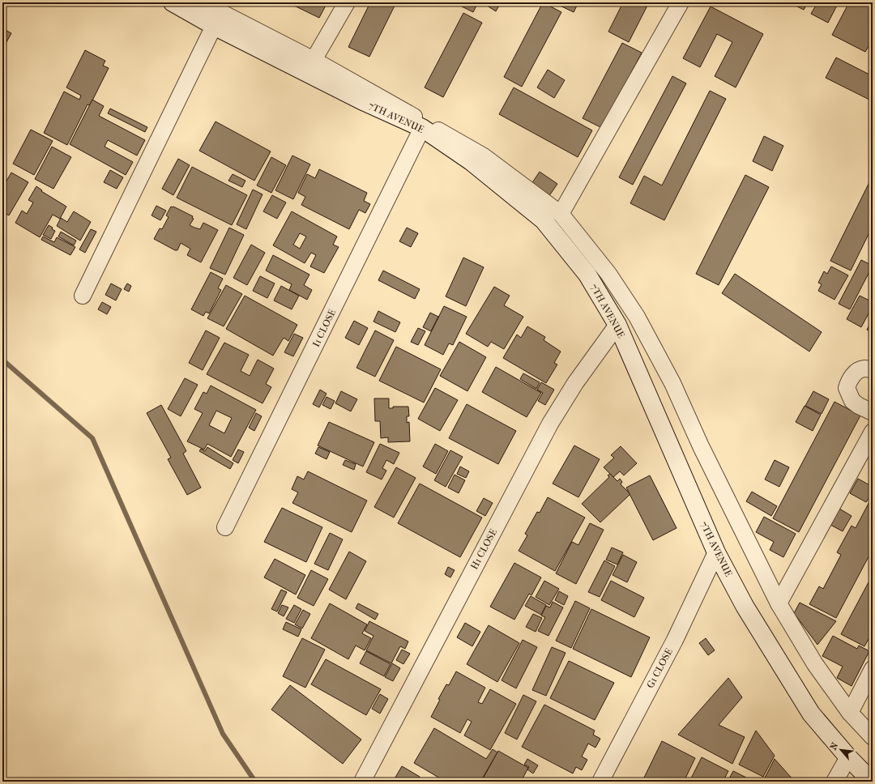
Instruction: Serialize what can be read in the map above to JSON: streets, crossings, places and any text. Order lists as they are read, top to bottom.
{
  "streets": {
    "main road": ["7TH AVENUE"],
    "street": ["I1 CLOSE", "H1 CLOSE", "G1 CLOSE"]
  },
  "crossings": [
    ["7TH AVENUE", "I1 CLOSE"],
    ["7TH AVENUE", "H1 CLOSE"],
    ["7TH AVENUE", "G1 CLOSE"]
  ],
  "north": "top left"
}
